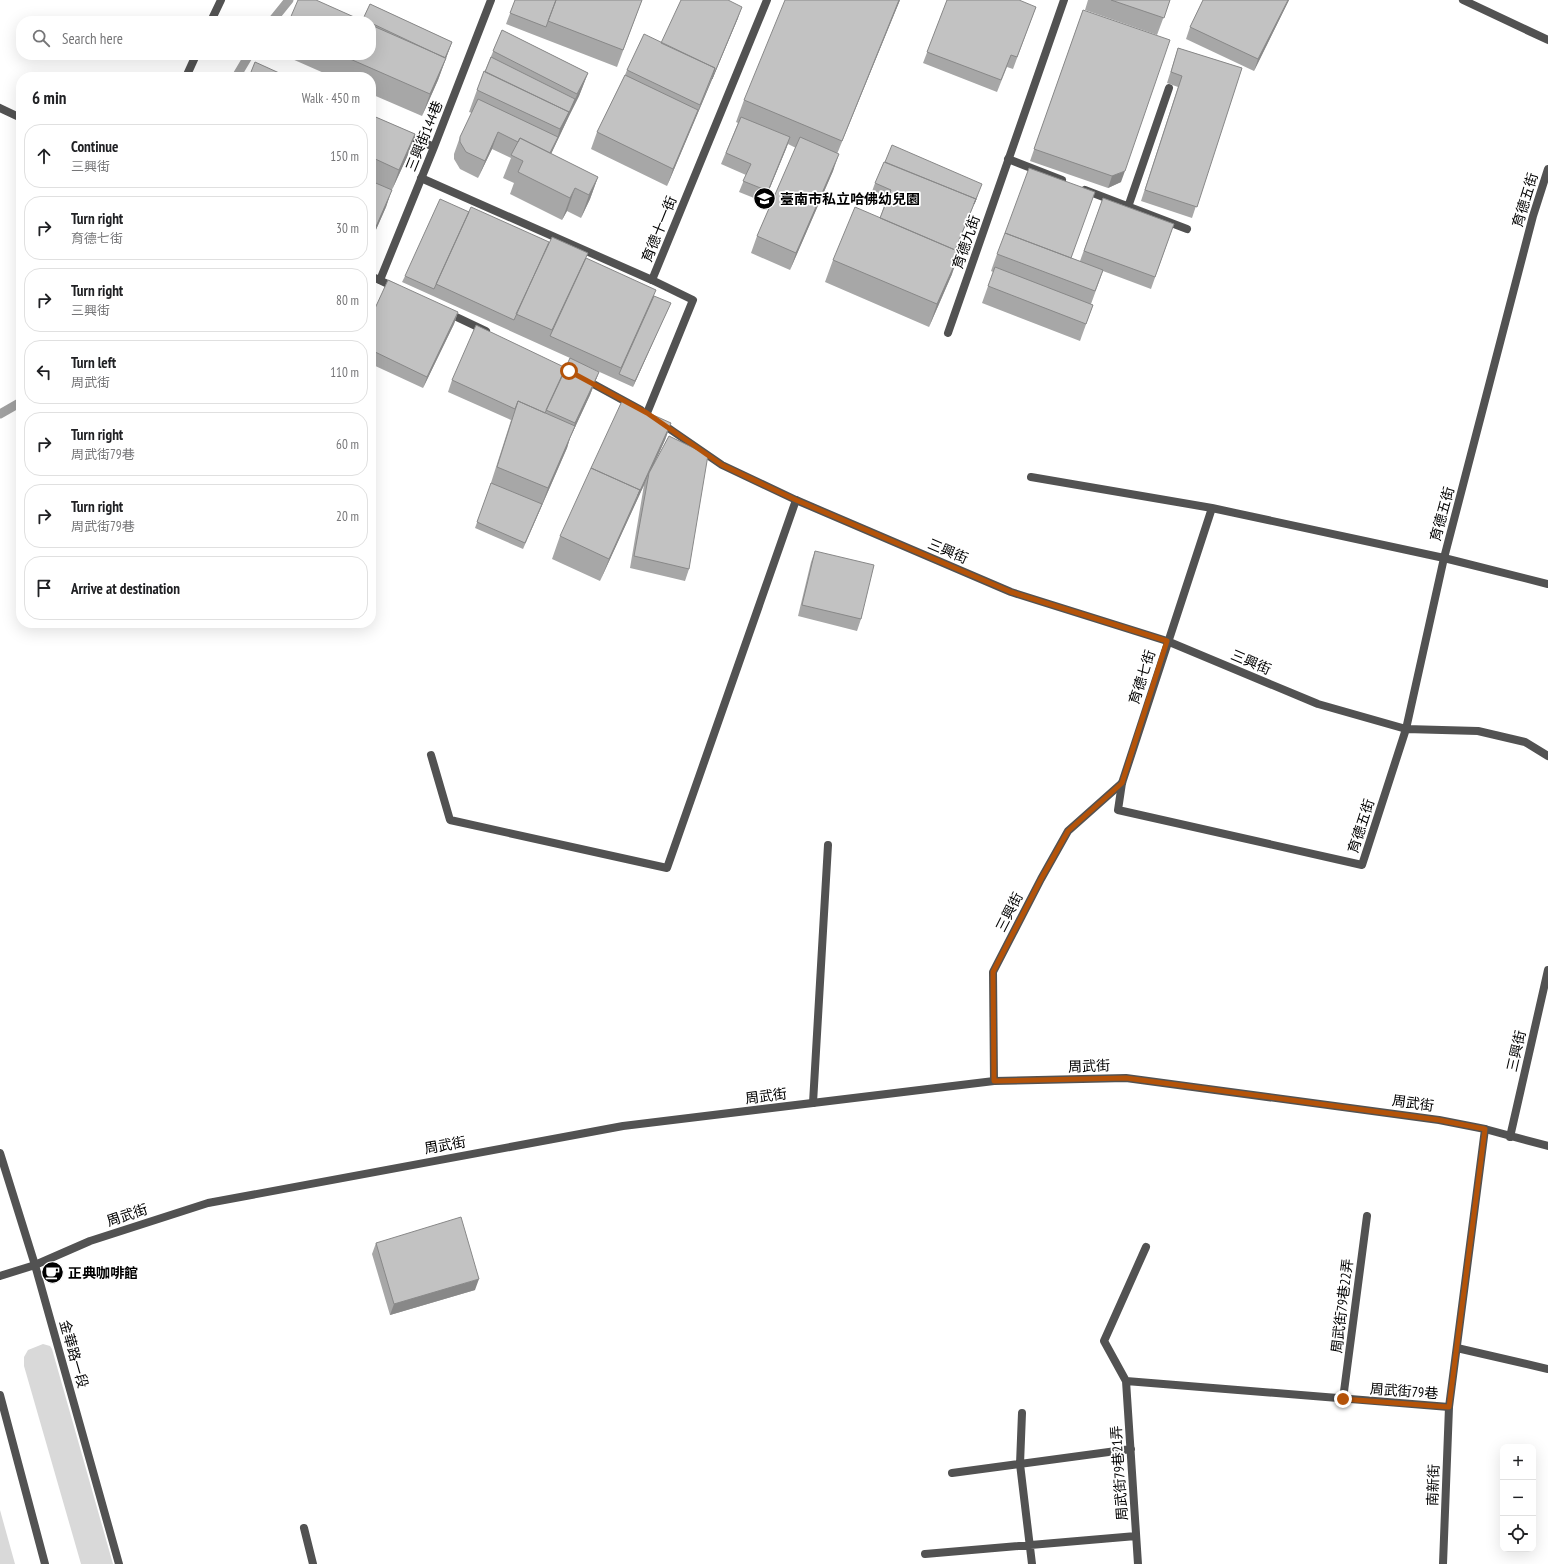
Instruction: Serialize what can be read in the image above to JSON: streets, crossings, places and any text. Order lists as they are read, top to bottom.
{
  "streets": {
    "street": [
      "三興街144巷",
      "育德五街",
      "育德十一街",
      "育德九街",
      "三興街",
      "育德七街",
      "周武街",
      "周武街79巷22弄",
      "金華路一段",
      "周武街79巷",
      "周武街79巷21弄",
      "南新街"
    ]
  },
  "crossings": [
    ["三興街144巷", "育德十一街"],
    ["育德五街", "三興街"],
    ["育德五街", "育德七街"],
    ["三興街", "育德七街"],
    ["三興街", "周武街"],
    ["周武街", "金華路一段"],
    ["周武街", "周武街79巷"],
    ["周武街79巷22弄", "周武街79巷"],
    ["周武街79巷", "周武街79巷21弄"],
    ["周武街79巷", "南新街"]
  ],
  "places": {
    "school or university": ["臺南市私立哈佛幼兒園"],
    "cafe": ["正典咖啡館"]
  },
  "page": {
    "search": "Search here",
    "heading": ["6 min", "Walk · 450 m"],
    "list": [
      ["Continue", "三興街", "150 m"],
      ["Turn right", "育德七街", "30 m"],
      ["Turn right", "三興街", "80 m"],
      ["Turn left", "周武街", "110 m"],
      ["Turn right", "周武街79巷", "60 m"],
      ["Turn right", "周武街79巷", "20 m"],
      "Arrive at destination"
    ],
    "map_buttons": ["+", "−"]
  }
}
